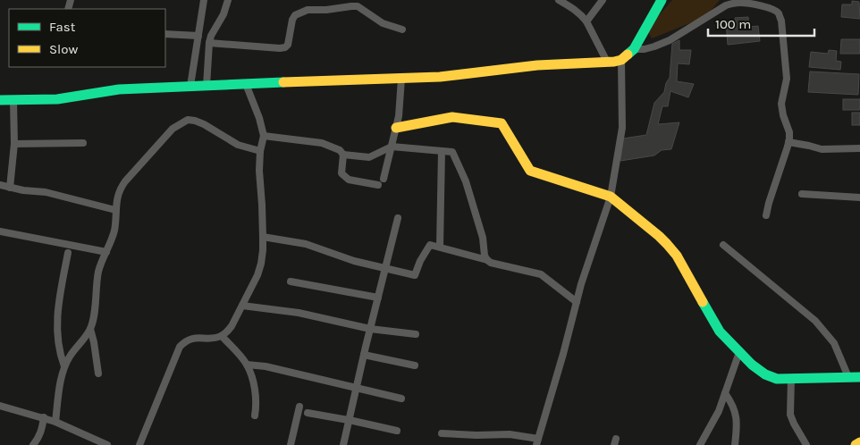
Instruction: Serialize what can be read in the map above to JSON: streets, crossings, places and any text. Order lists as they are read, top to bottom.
{
  "legend": ["Fast", "Slow"],
  "scale_bar": "100 m"
}
